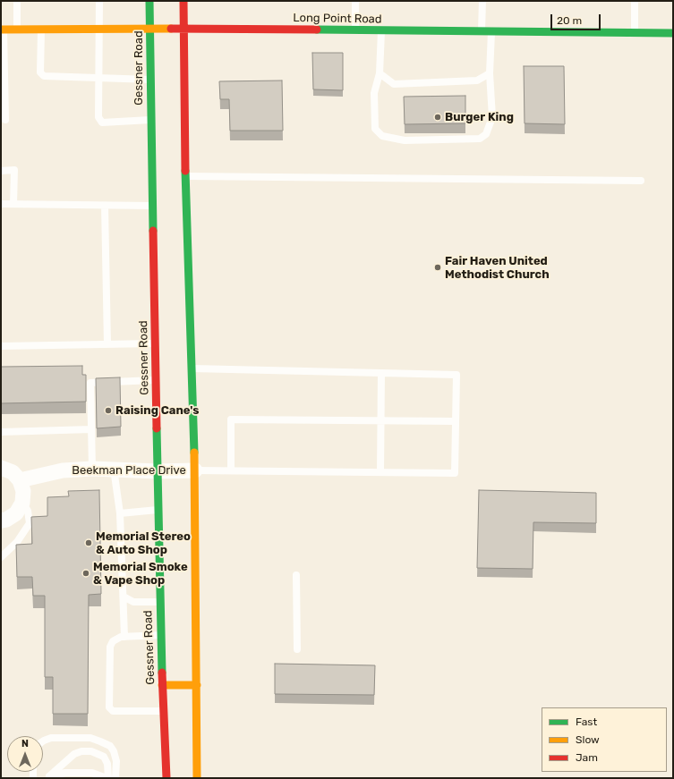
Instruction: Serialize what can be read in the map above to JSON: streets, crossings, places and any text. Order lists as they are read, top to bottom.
{
  "streets": {
    "main road": ["Long Point Road", "Gessner Road"],
    "street": ["Beekman Place Drive"]
  },
  "crossings": [
    ["Long Point Road", "Gessner Road"],
    ["Gessner Road", "Beekman Place Drive"]
  ],
  "places": [
    "Burger King",
    "Fair Haven United Methodist Church",
    "Raising Cane's",
    "Memorial Stereo & Auto Shop",
    "Memorial Smoke & Vape Shop"
  ],
  "legend": ["Fast", "Slow", "Jam"],
  "scale_bar": "20 m",
  "north": "top"
}
